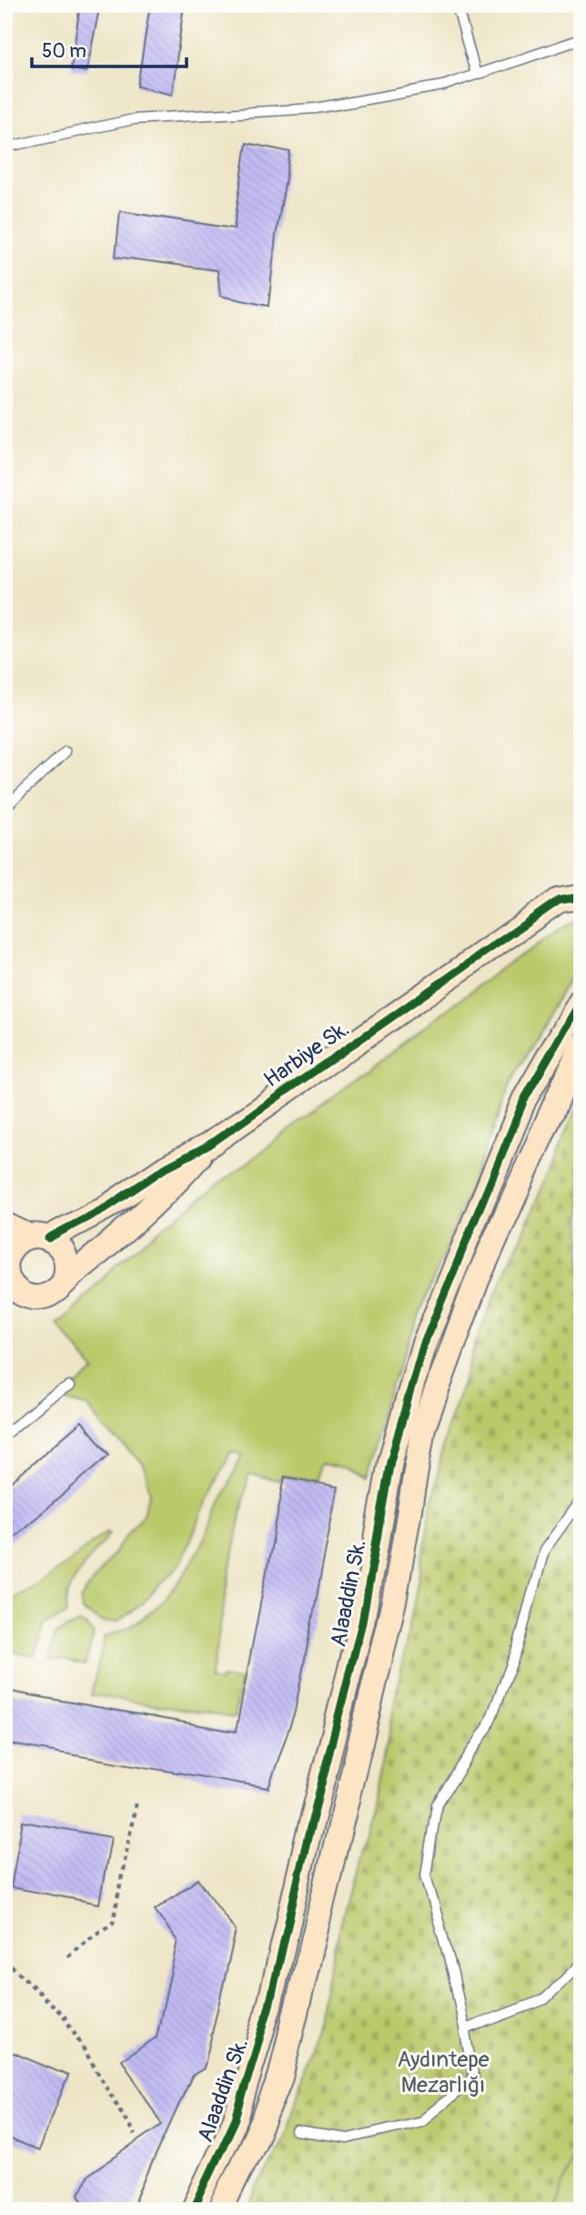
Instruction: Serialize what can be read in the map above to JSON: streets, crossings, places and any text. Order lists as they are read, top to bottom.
{
  "streets": {
    "street": ["Harbiye Sk.", "Alaaddin Sk."]
  },
  "parks": ["Aydıntepe Mezarlığı"],
  "scale_bar": "50 m"
}
